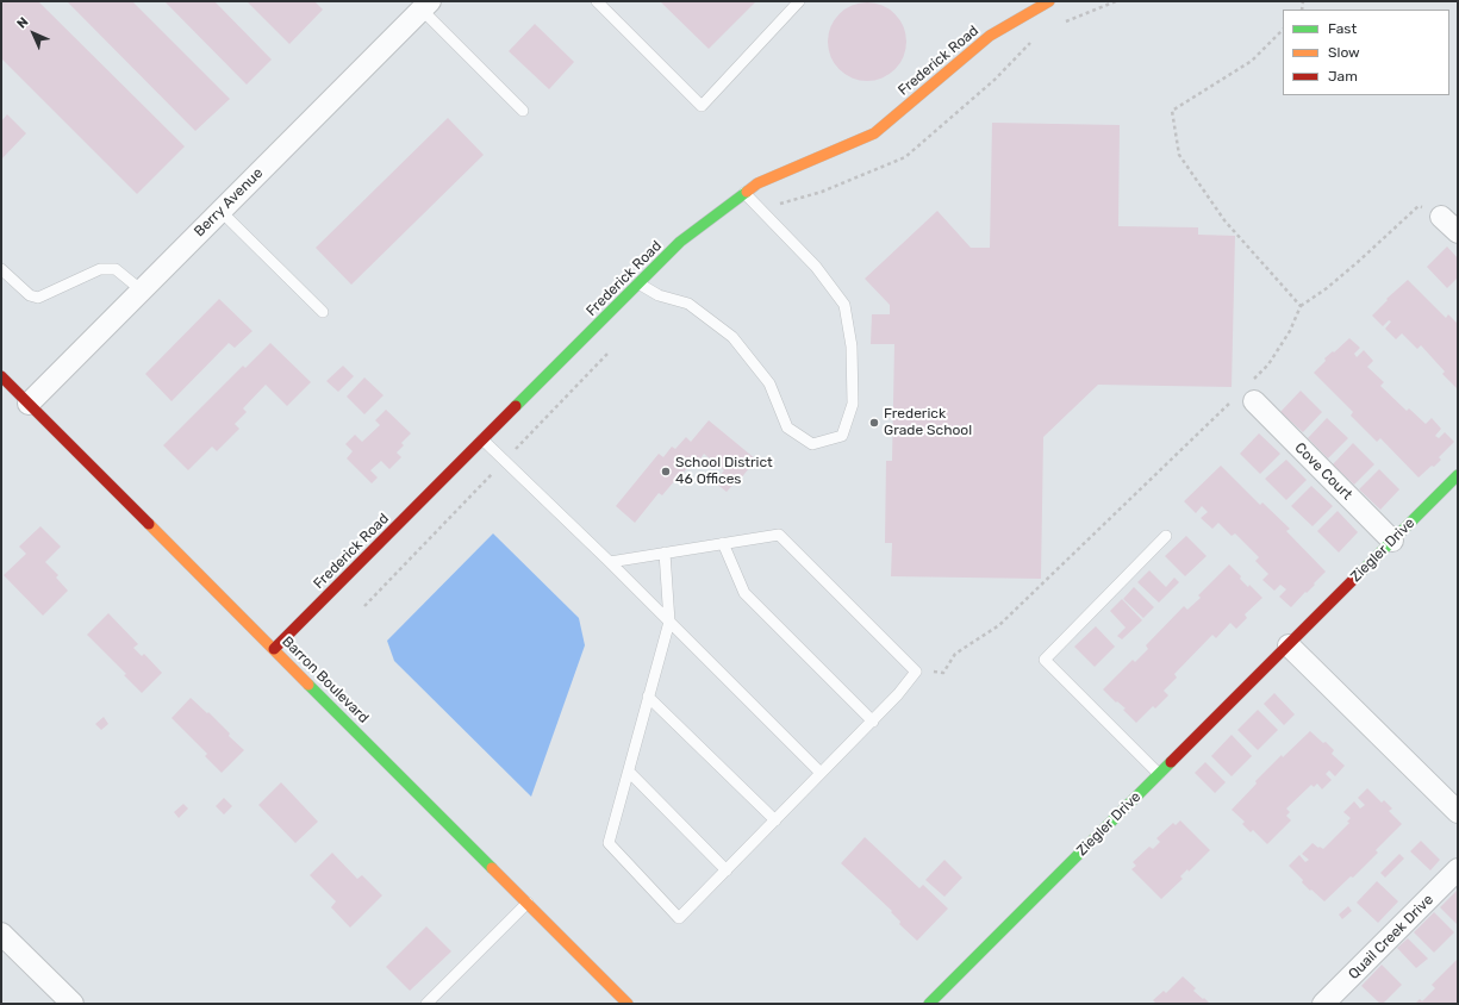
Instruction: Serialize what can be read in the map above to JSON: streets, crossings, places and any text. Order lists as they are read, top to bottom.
{
  "streets": {
    "street": [
      "Frederick Road",
      "Berry Avenue",
      "Cove Court",
      "Ziegler Drive",
      "Barron Boulevard",
      "Quail Creek Drive"
    ]
  },
  "crossings": [
    ["Frederick Road", "Barron Boulevard"],
    ["Berry Avenue", "Barron Boulevard"],
    ["Cove Court", "Ziegler Drive"]
  ],
  "places": ["Frederick Grade School", "School District 46 Offices"],
  "legend": ["Fast", "Slow", "Jam"],
  "north": "top left"
}
